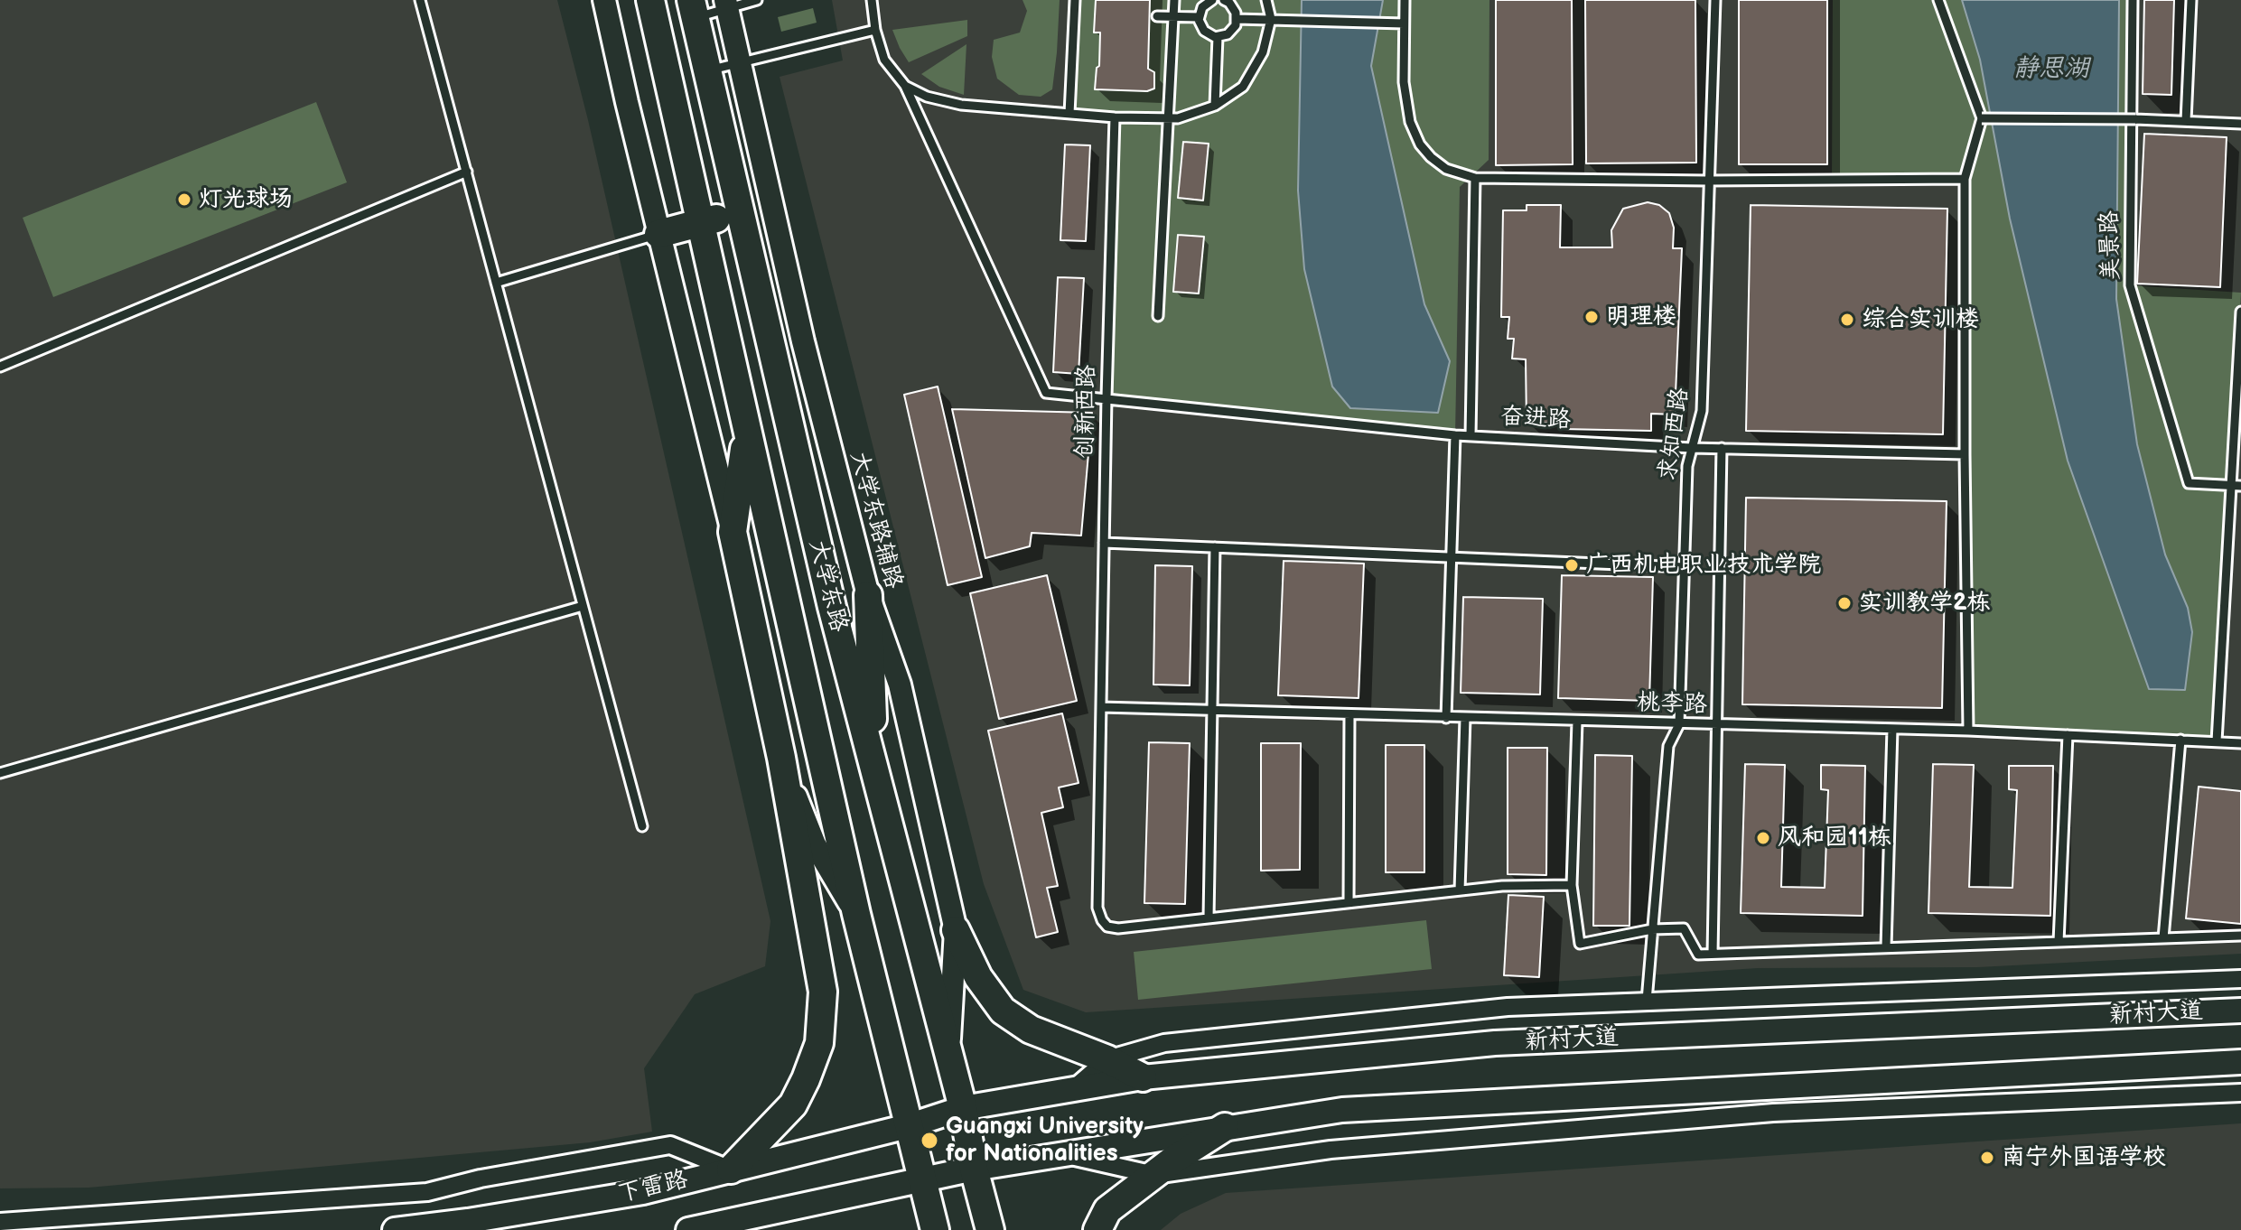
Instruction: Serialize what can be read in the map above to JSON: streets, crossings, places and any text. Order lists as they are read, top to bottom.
{
  "streets": {
    "main road": ["大学东路", "新村大道", "下雷路"],
    "street": ["大学东路辅路"],
    "lane": [
      "美景路",
      "创新西路",
      "奋进路",
      "求知西路",
      "桃李路"
    ]
  },
  "crossings": [
    ["创新西路", "奋进路"],
    ["创新西路", "桃李路"],
    ["奋进路", "求知西路"],
    ["求知西路", "桃李路"],
    ["大学东路辅路", "大学东路"],
    ["大学东路", "新村大道"],
    ["大学东路", "下雷路"],
    ["新村大道", "下雷路"]
  ],
  "water": ["静思湖"],
  "places": [
    "灯光球场",
    "明理楼",
    "综合实训楼",
    "广西机电职业技术学院",
    "实训教学2栋",
    "风和园11栋",
    "Guangxi University for Nationalities",
    "南宁外国语学校"
  ]
}
